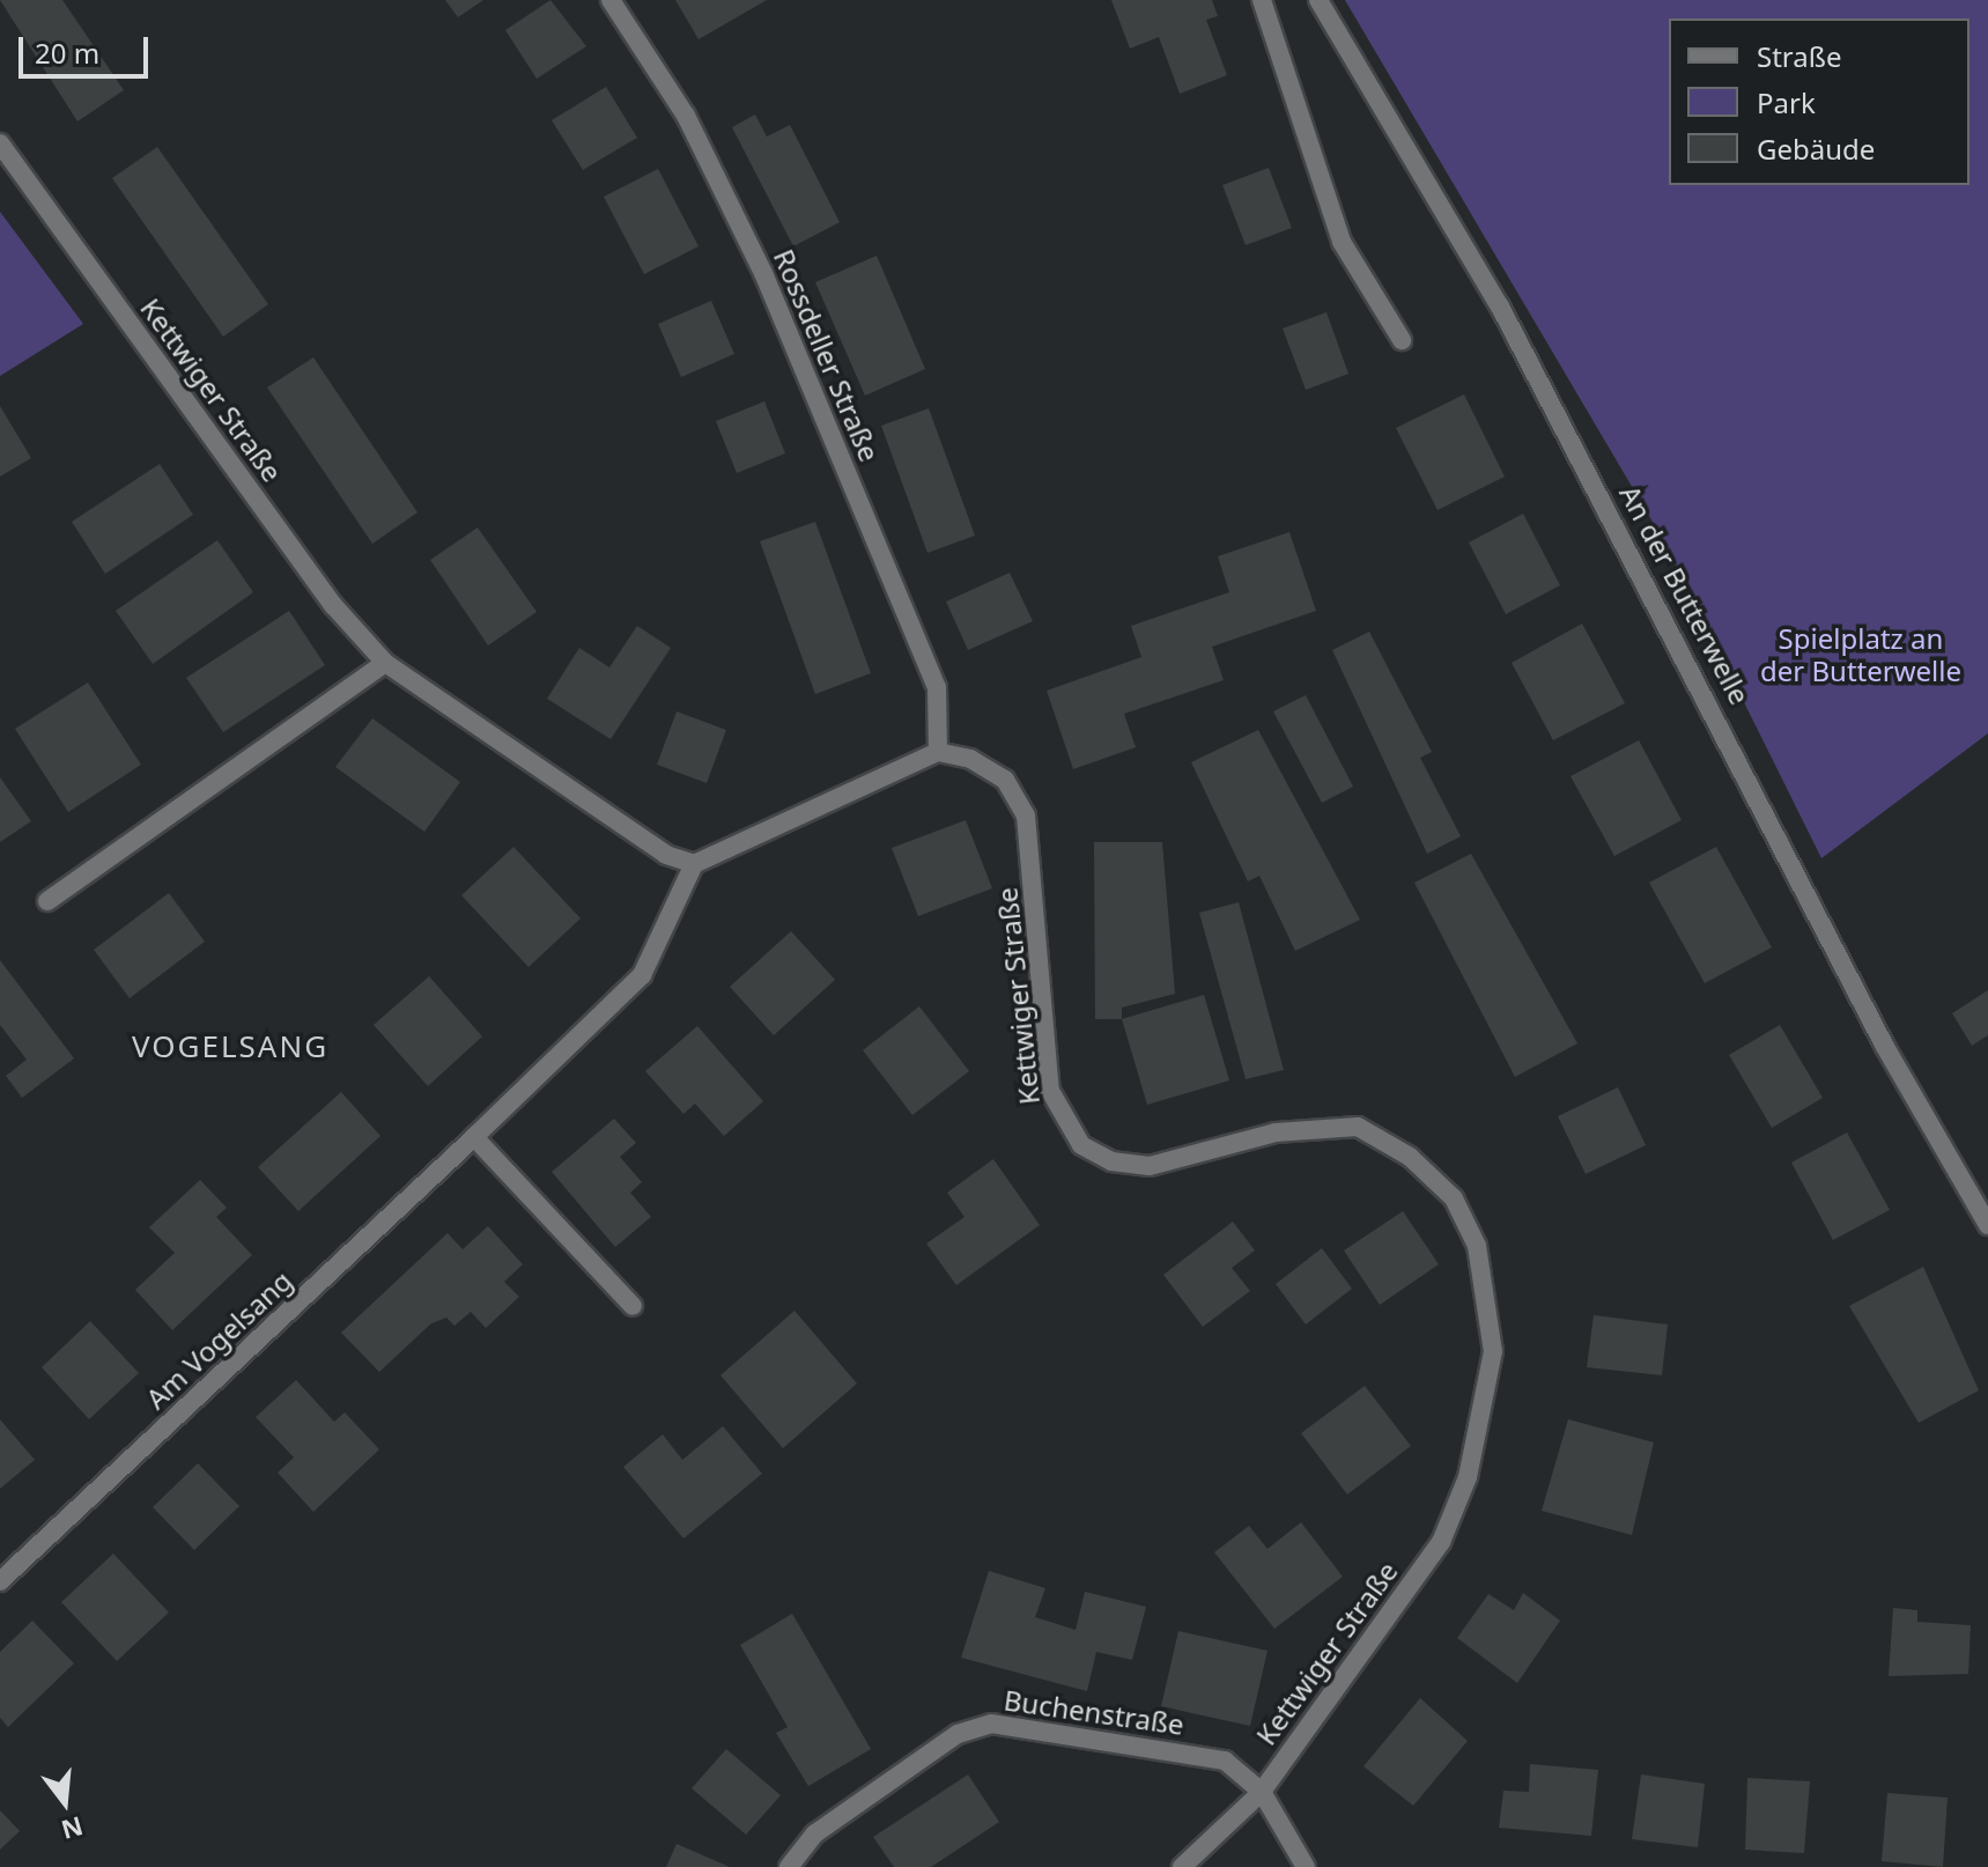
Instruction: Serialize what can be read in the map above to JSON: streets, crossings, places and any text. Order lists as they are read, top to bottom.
{
  "streets": {
    "street": [
      "Rossdeller Straße",
      "Kettwiger Straße",
      "An der Butterwelle",
      "Am Vogelsang",
      "Buchenstraße"
    ]
  },
  "crossings": [
    ["Rossdeller Straße", "Kettwiger Straße"],
    ["Kettwiger Straße", "Am Vogelsang"],
    ["Kettwiger Straße", "Buchenstraße"]
  ],
  "districts": ["VOGELSANG"],
  "parks": ["Spielplatz an der Butterwelle"],
  "legend": ["Straße", "Park", "Gebäude"],
  "scale_bar": "20 m",
  "north": "bottom"
}
